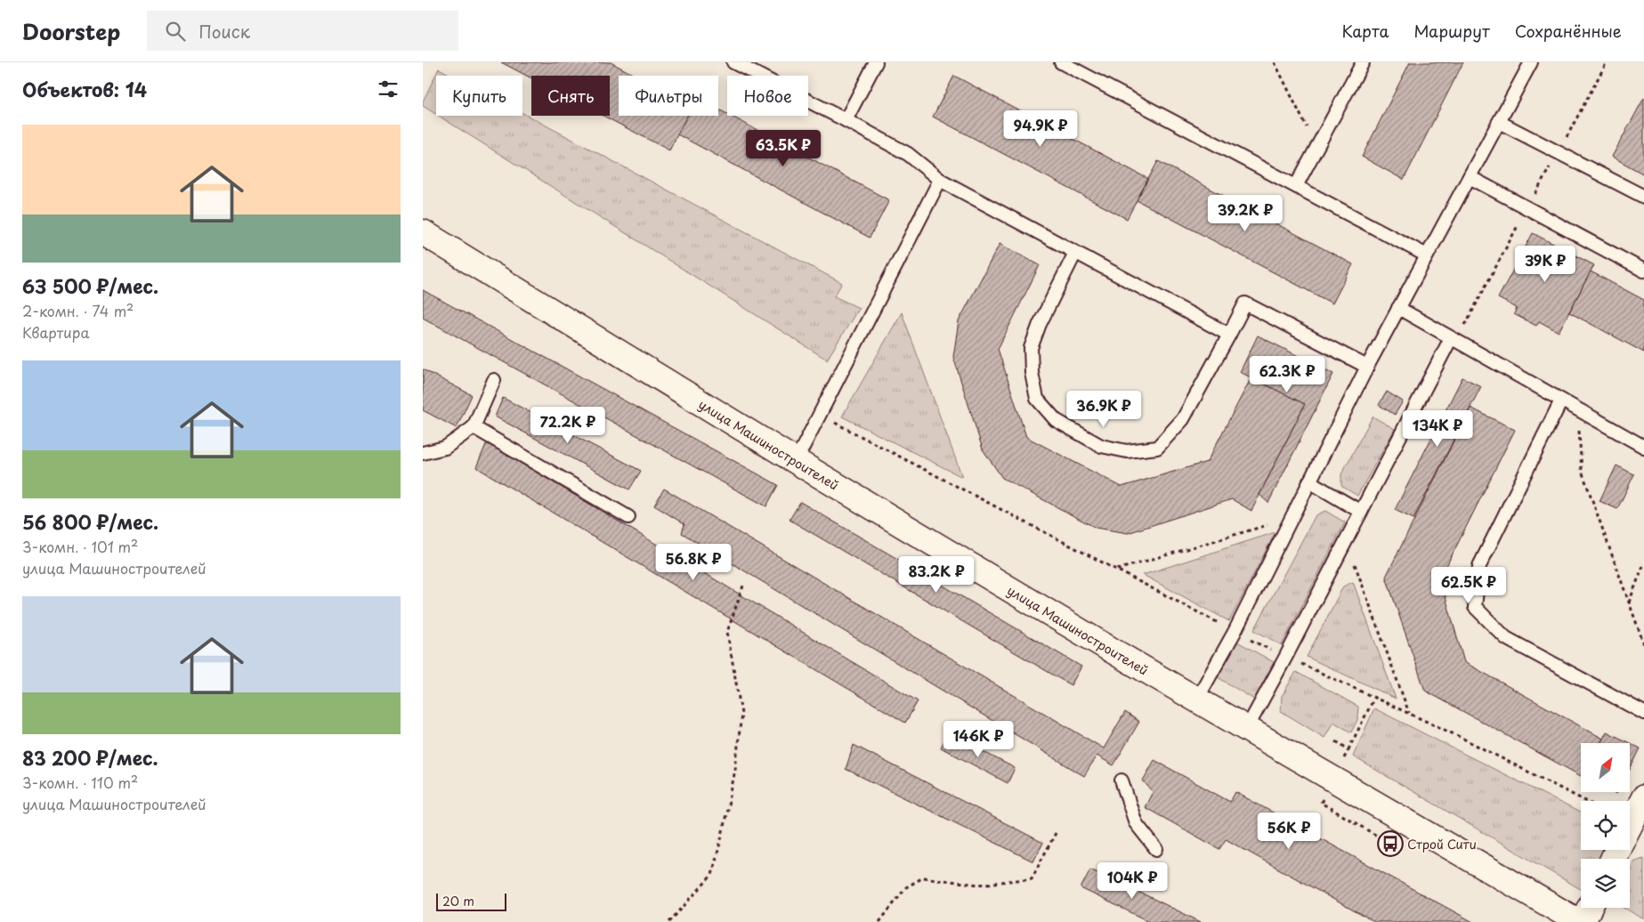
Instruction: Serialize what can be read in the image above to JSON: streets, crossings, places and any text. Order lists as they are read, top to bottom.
{
  "streets": {
    "main road": ["улица Машиностроителей"]
  },
  "places": {
    "bus stop": ["Строй Сити"]
  },
  "scale_bar": "20 m",
  "north": "top right",
  "page": {
    "header": "Doorstep",
    "search": "Поиск",
    "nav": ["Карта", "Маршрут", "Сохранённые"],
    "heading": "Объектов: 14",
    "chip": [
      "Купить",
      "Снять",
      "Фильтры",
      "Новое"
    ],
    "price": [
      "94.9K ₽",
      "63.5K ₽",
      "39.2K ₽",
      "39K ₽",
      "62.3K ₽",
      "36.9K ₽",
      "72.2K ₽",
      "134K ₽",
      "56.8K ₽",
      "83.2K ₽",
      "62.5K ₽",
      "146K ₽",
      "56K ₽",
      "104K ₽"
    ],
    "list": [
      {
        "name": "63 500 ₽/мес.",
        "note": "2-комн. · 74 m² · Квартира"
      },
      {
        "name": "56 800 ₽/мес.",
        "note": "3-комн. · 101 m² · улица Машиностроителей"
      },
      {
        "name": "83 200 ₽/мес.",
        "note": "3-комн. · 110 m² · улица Машиностроителей"
      }
    ],
    "scale": "20 m"
  }
}
